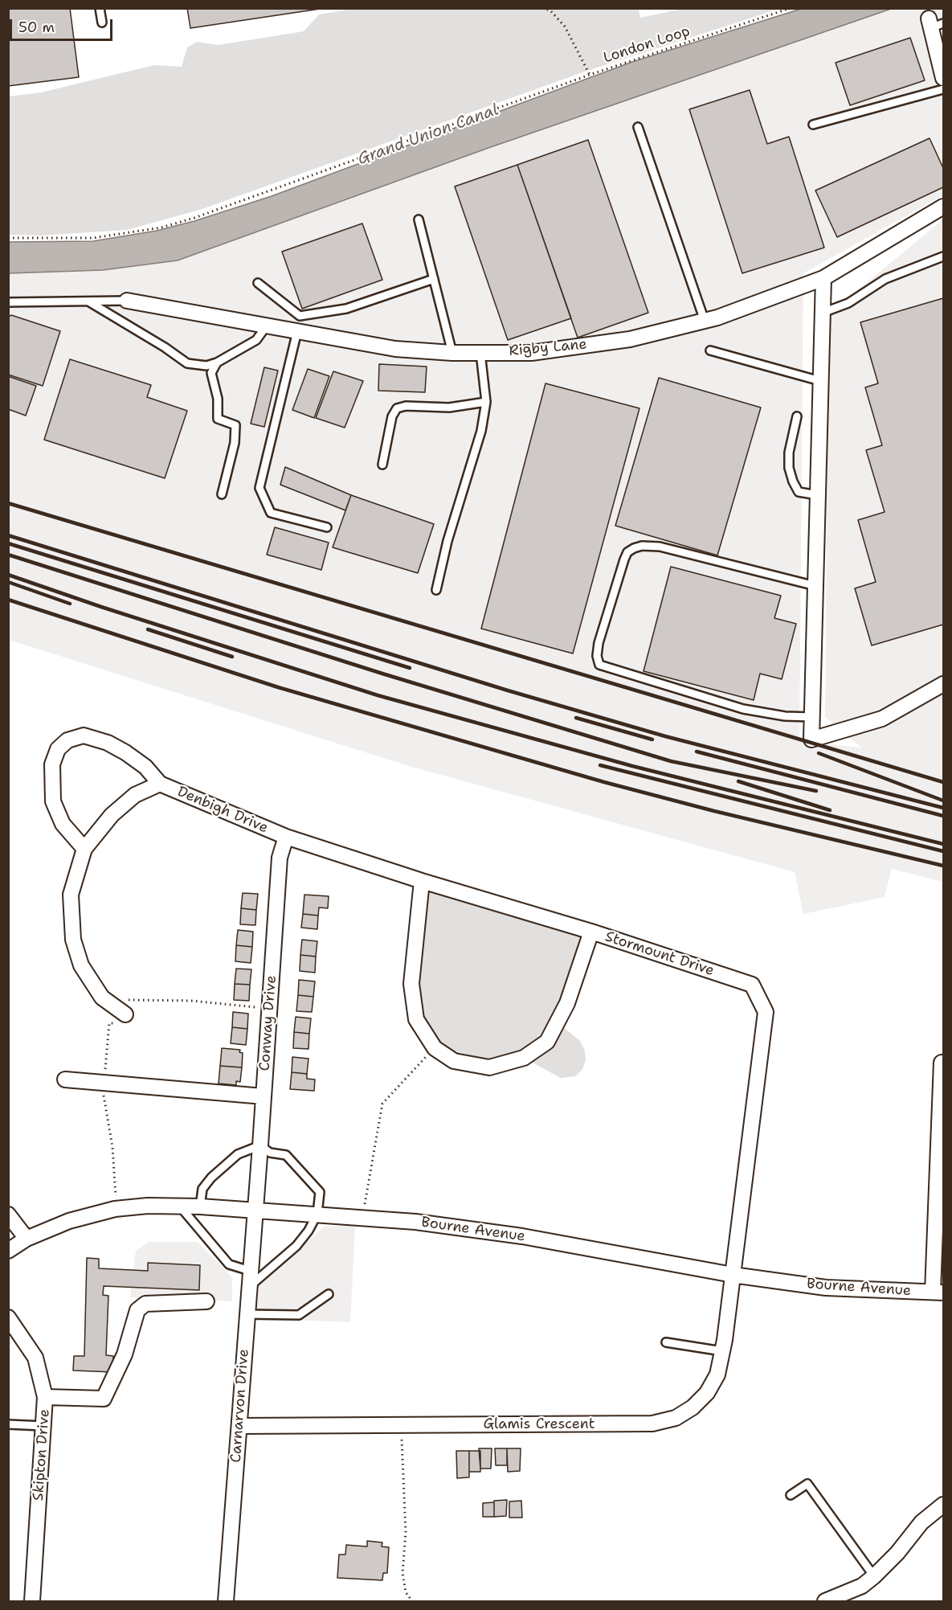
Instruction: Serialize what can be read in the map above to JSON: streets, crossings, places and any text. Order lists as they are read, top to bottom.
{
  "streets": {
    "street": [
      "Rigby Lane",
      "Denbigh Drive",
      "Stormount Drive",
      "Conway Drive",
      "Bourne Avenue",
      "Carnarvon Drive",
      "Glamis Crescent",
      "Skipton Drive"
    ],
    "path": ["London Loop"]
  },
  "crossings": [
    ["Denbigh Drive", "Stormount Drive"],
    ["Denbigh Drive", "Conway Drive"],
    ["Stormount Drive", "Conway Drive"],
    ["Stormount Drive", "Bourne Avenue"],
    ["Stormount Drive", "Glamis Crescent"],
    ["Conway Drive", "Bourne Avenue"],
    ["Conway Drive", "Carnarvon Drive"],
    ["Bourne Avenue", "Carnarvon Drive"],
    ["Bourne Avenue", "Glamis Crescent"],
    ["Carnarvon Drive", "Glamis Crescent"]
  ],
  "water": ["Grand Union Canal"],
  "scale_bar": "50 m"
}
